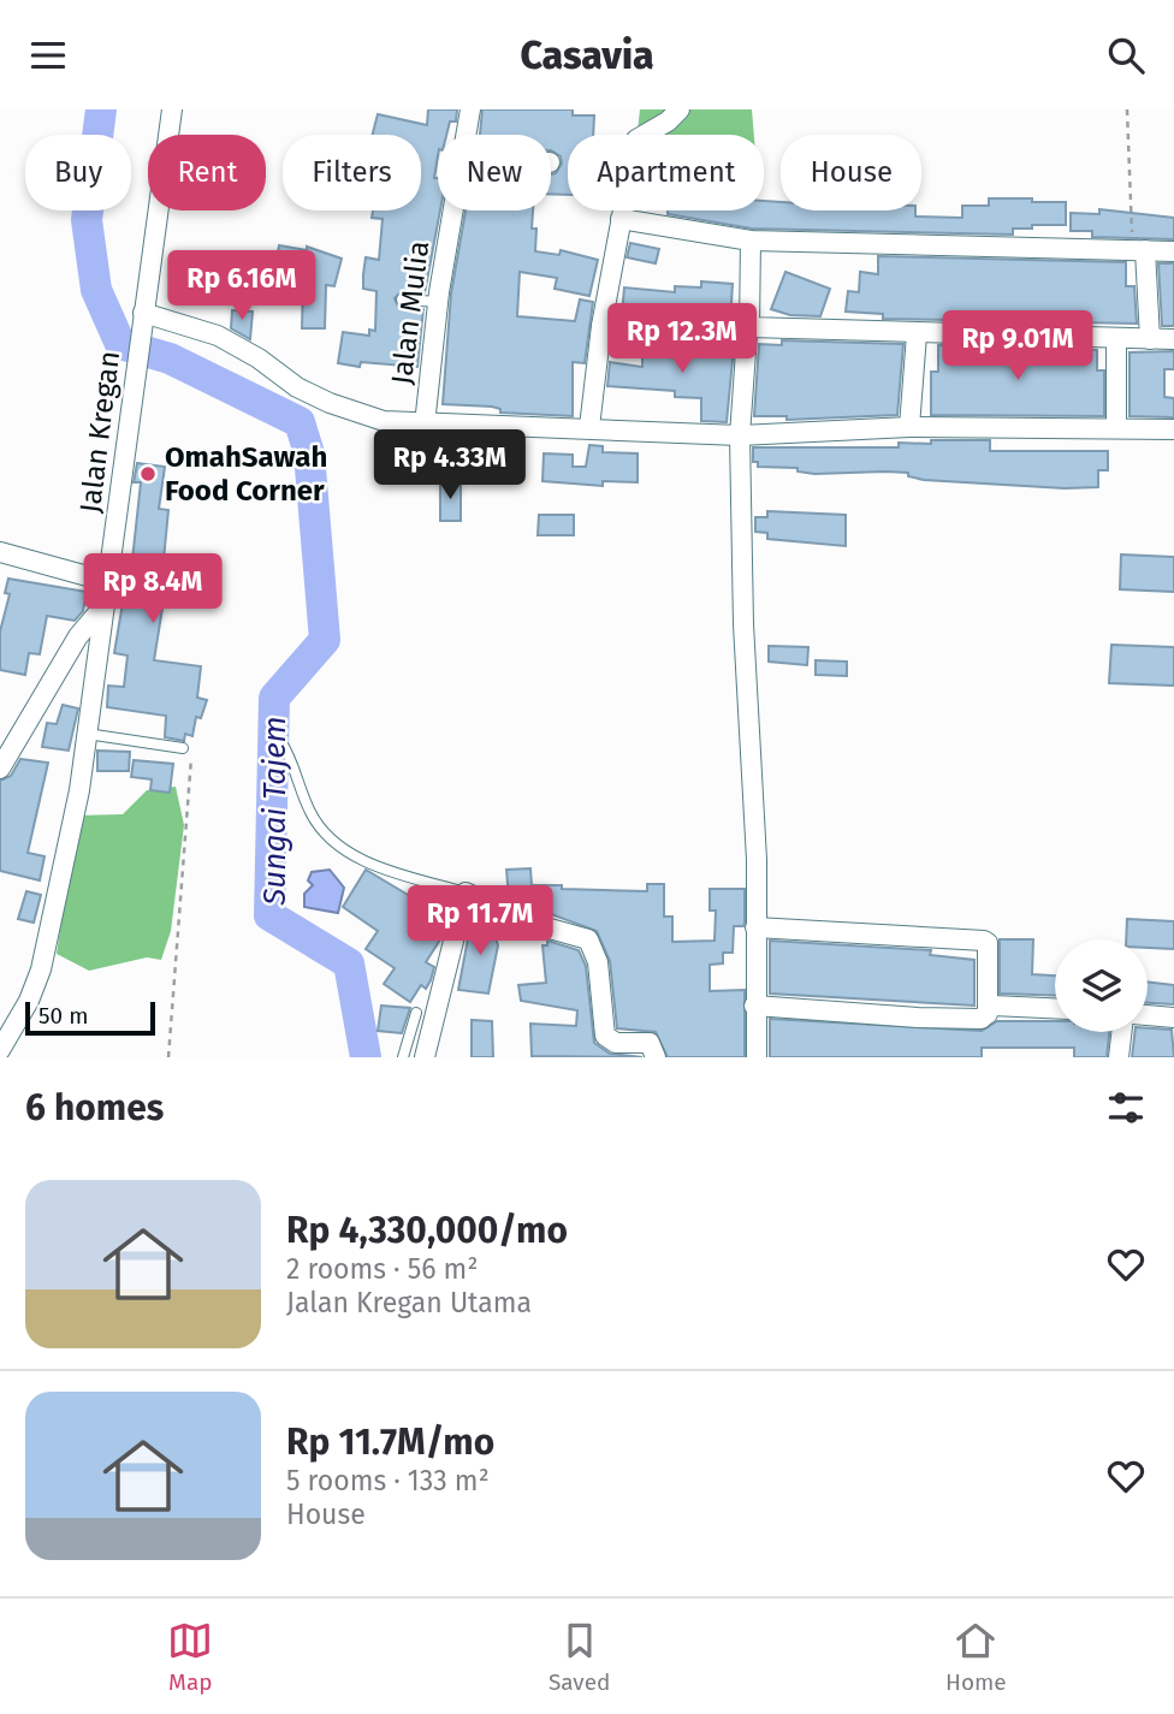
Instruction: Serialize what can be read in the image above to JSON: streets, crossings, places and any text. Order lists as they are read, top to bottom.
{
  "streets": {
    "street": ["Jalan Mulia", "Jalan Kregan"]
  },
  "water": ["Sungai Tajem"],
  "places": ["OmahSawah Food Corner"],
  "scale_bar": "50 m",
  "page": {
    "header": "Casavia",
    "chip": [
      "Buy",
      "Rent",
      "Filters",
      "New",
      "Apartment",
      "House"
    ],
    "price": [
      "Rp 6.16M",
      "Rp 12.3M",
      "Rp 9.01M",
      "Rp 4.33M",
      "Rp 8.4M",
      "Rp 11.7M"
    ],
    "scale": "50 m",
    "heading": "6 homes",
    "list": [
      {
        "name": "Rp 4,330,000/mo",
        "note": "2 rooms · 56 m² · Jalan Kregan Utama"
      },
      {
        "name": "Rp 11.7M/mo",
        "note": "5 rooms · 133 m² · House"
      }
    ],
    "tabs": ["Map", "Saved", "Home"]
  }
}
